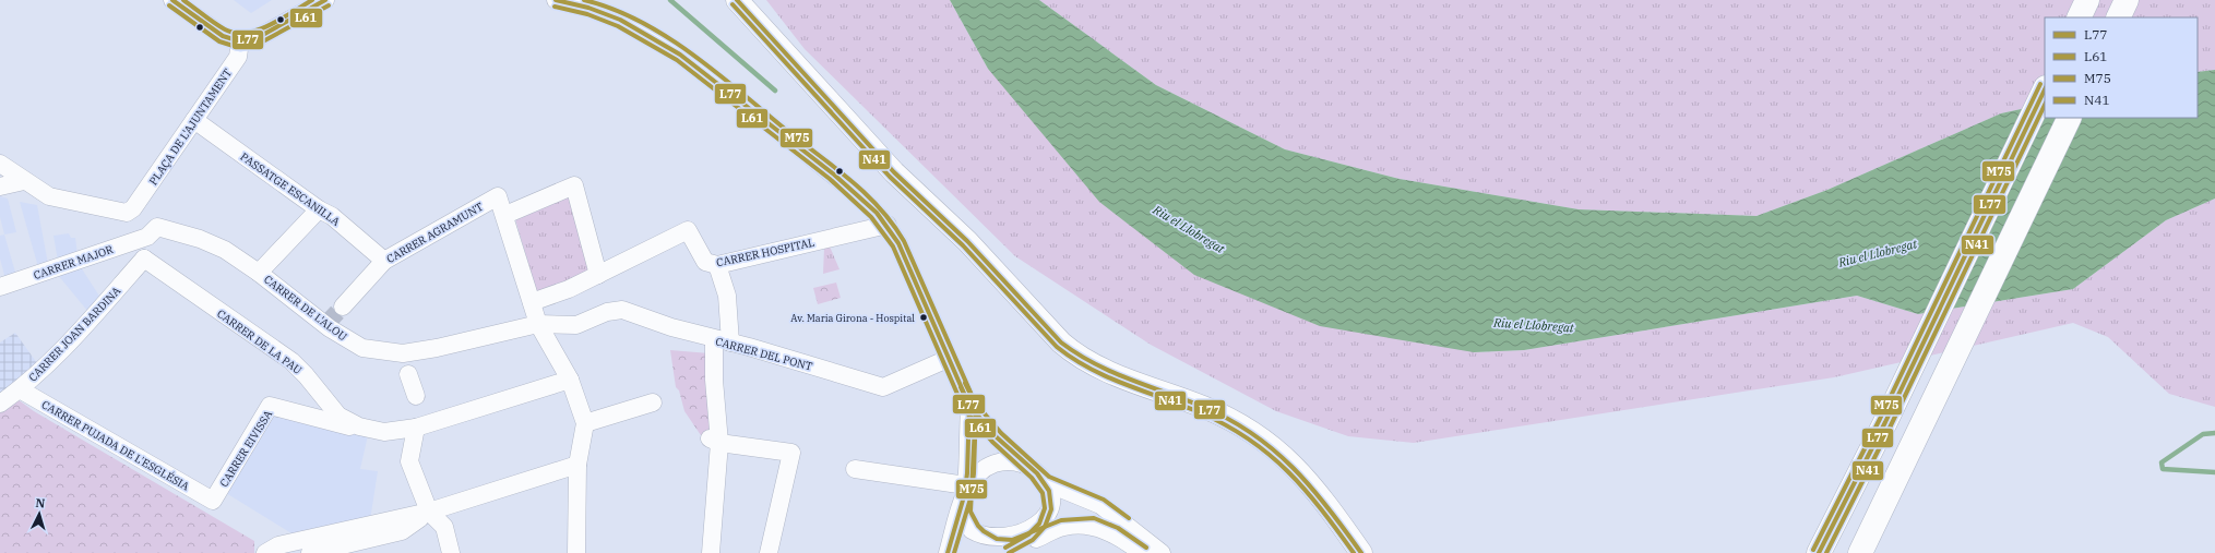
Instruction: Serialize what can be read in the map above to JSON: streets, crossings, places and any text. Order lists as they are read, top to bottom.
{
  "streets": {
    "street": [
      "PLAÇA DE L'AJUNTAMENT",
      "PASSATGE ESCANILLA",
      "CARRER AGRAMUNT",
      "CARRER HOSPITAL",
      "CARRER MAJOR",
      "CARRER DE L'ALOU",
      "CARRER JOAN BARDINA",
      "CARRER DE LA PAU",
      "CARRER DEL PONT",
      "CARRER PUJADA DE L'ESGLÉSIA",
      "CARRER EIVISSA"
    ]
  },
  "crossings": [
    ["PLAÇA DE L'AJUNTAMENT", "PASSATGE ESCANILLA"],
    ["PASSATGE ESCANILLA", "CARRER AGRAMUNT"],
    ["CARRER MAJOR", "CARRER DE L'ALOU"],
    ["CARRER DE L'ALOU", "CARRER DEL PONT"],
    ["CARRER JOAN BARDINA", "CARRER DE LA PAU"],
    ["CARRER JOAN BARDINA", "CARRER PUJADA DE L'ESGLÉSIA"],
    ["CARRER DE LA PAU", "CARRER EIVISSA"],
    ["CARRER PUJADA DE L'ESGLÉSIA", "CARRER EIVISSA"]
  ],
  "water": ["Riu el Llobregat"],
  "places": ["Av. Maria Girona - Hospital"],
  "lines": [
    "transit line L77",
    "transit line M75",
    "transit line N41",
    "transit line L61"
  ],
  "legend": [
    "L77",
    "L61",
    "M75",
    "N41"
  ],
  "north": "top"
}
